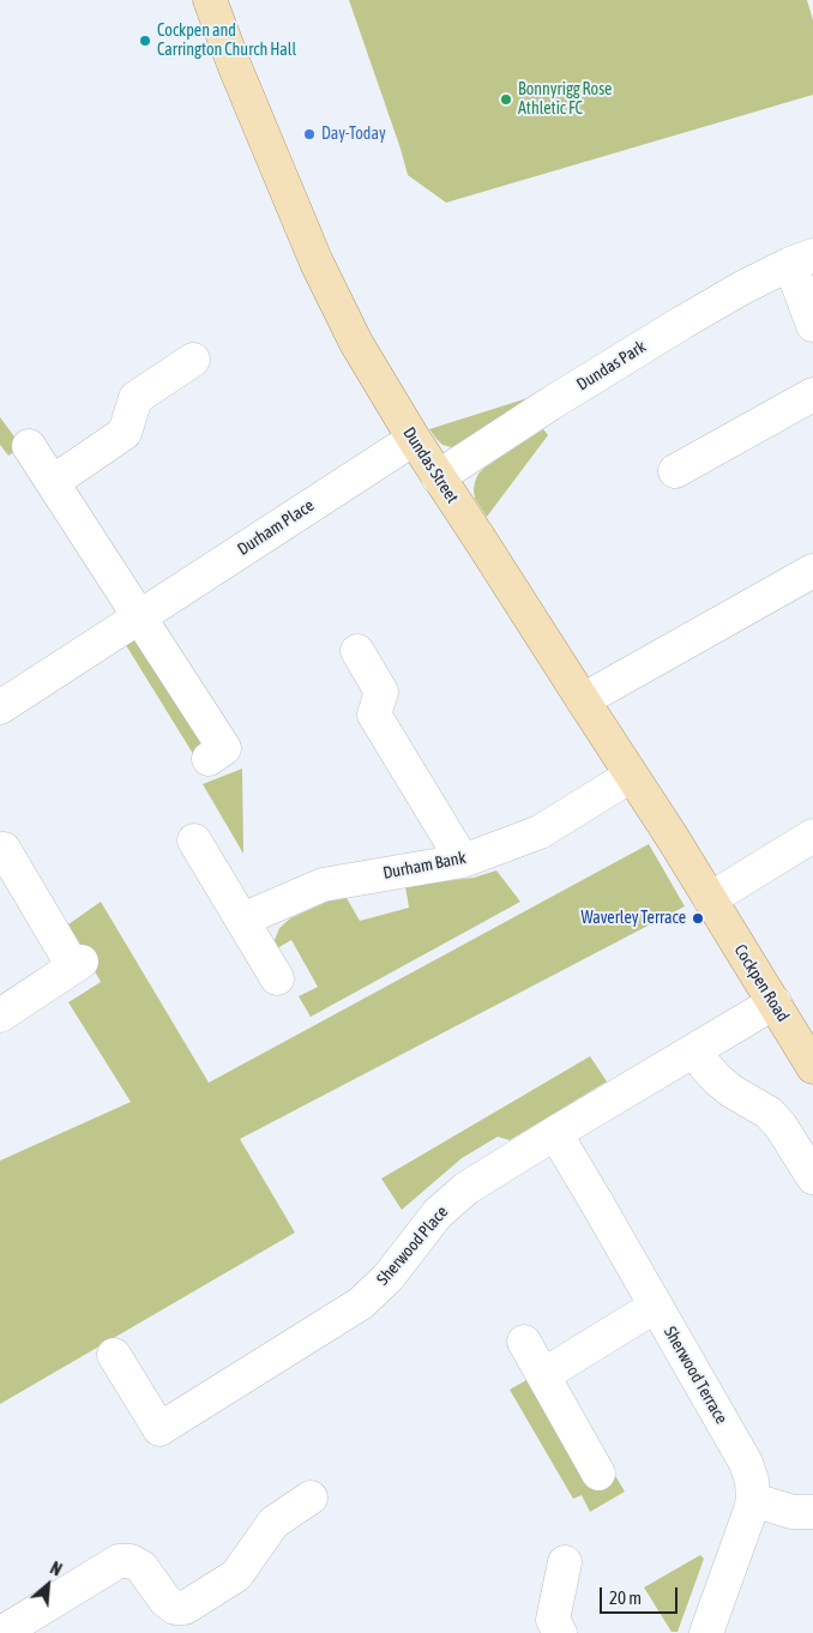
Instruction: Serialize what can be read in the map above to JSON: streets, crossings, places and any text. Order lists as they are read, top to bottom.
{
  "streets": {
    "main road": ["Dundas Street", "Cockpen Road"],
    "street": [
      "Dundas Park",
      "Durham Place",
      "Durham Bank",
      "Sherwood Place",
      "Sherwood Terrace"
    ]
  },
  "crossings": [
    ["Dundas Park", "Dundas Street"],
    ["Dundas Street", "Durham Place"],
    ["Dundas Street", "Durham Bank"],
    ["Dundas Street", "Cockpen Road"],
    ["Cockpen Road", "Sherwood Place"],
    ["Sherwood Place", "Sherwood Terrace"]
  ],
  "places": [
    "Cockpen and Carrington Church Hall",
    "Bonnyrigg Rose Athletic FC",
    "Day-Today",
    "Waverley Terrace"
  ],
  "scale_bar": "20 m",
  "north": "top right"
}
